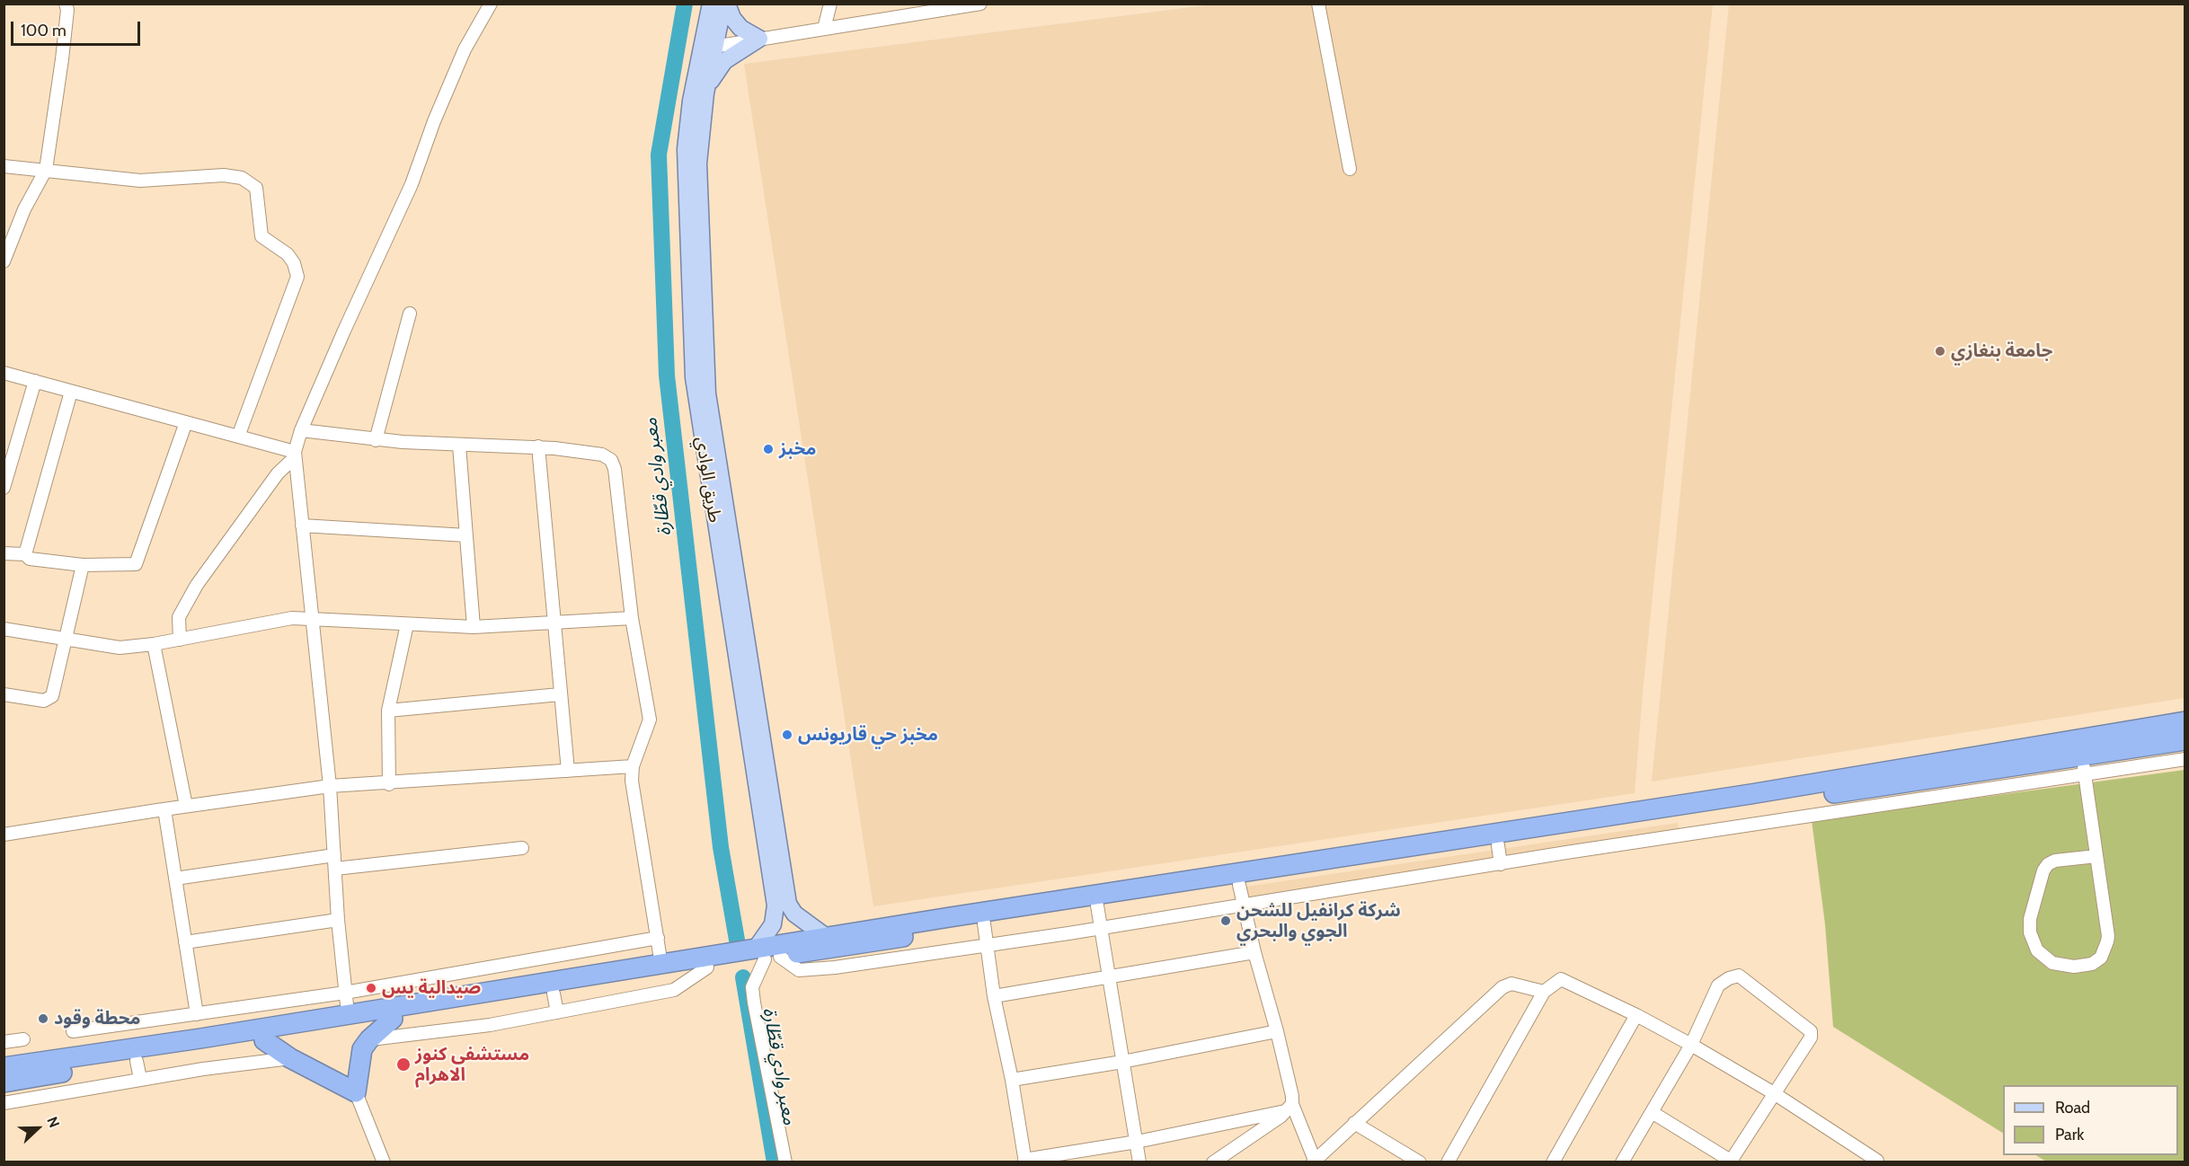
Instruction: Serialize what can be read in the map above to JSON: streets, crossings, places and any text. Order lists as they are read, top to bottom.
{
  "streets": {
    "main road": ["طريق الوادي"]
  },
  "water": ["معبر وادي قطّارة"],
  "places": [
    "جامعة بنغازي",
    "مخبز",
    "مخبز حي قاريونس",
    "شركة كرانفيل للشحن الجوي والبحري",
    "صيدالية يس",
    "محطة وقود",
    "مستشفى كنوز الاهرام"
  ],
  "legend": ["Road", "Park"],
  "scale_bar": "100 m",
  "north": "right"
}
